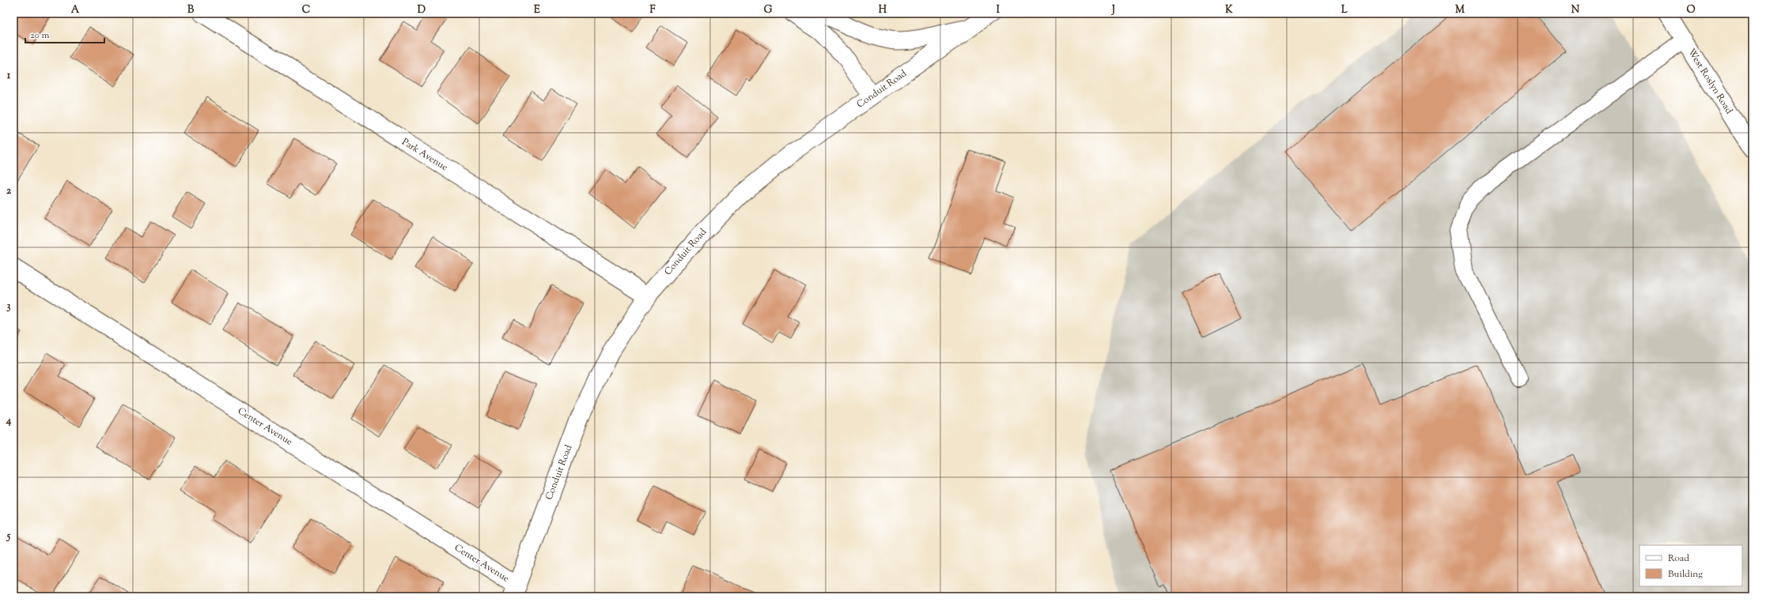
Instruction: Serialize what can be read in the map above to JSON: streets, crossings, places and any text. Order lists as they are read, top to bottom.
{
  "streets": {
    "street": [
      "West Roslyn Road",
      "Conduit Road",
      "Park Avenue",
      "Center Avenue"
    ]
  },
  "crossings": [
    ["Conduit Road", "Park Avenue"],
    ["Conduit Road", "Center Avenue"]
  ],
  "legend": ["Road", "Building"],
  "scale_bar": "20 m",
  "grid": {
    "columns": [
      "A",
      "B",
      "C",
      "D",
      "E",
      "F",
      "G",
      "H",
      "I",
      "J",
      "K",
      "L",
      "M",
      "N",
      "O"
    ],
    "rows": [
      "1",
      "2",
      "3",
      "4",
      "5"
    ]
  }
}
